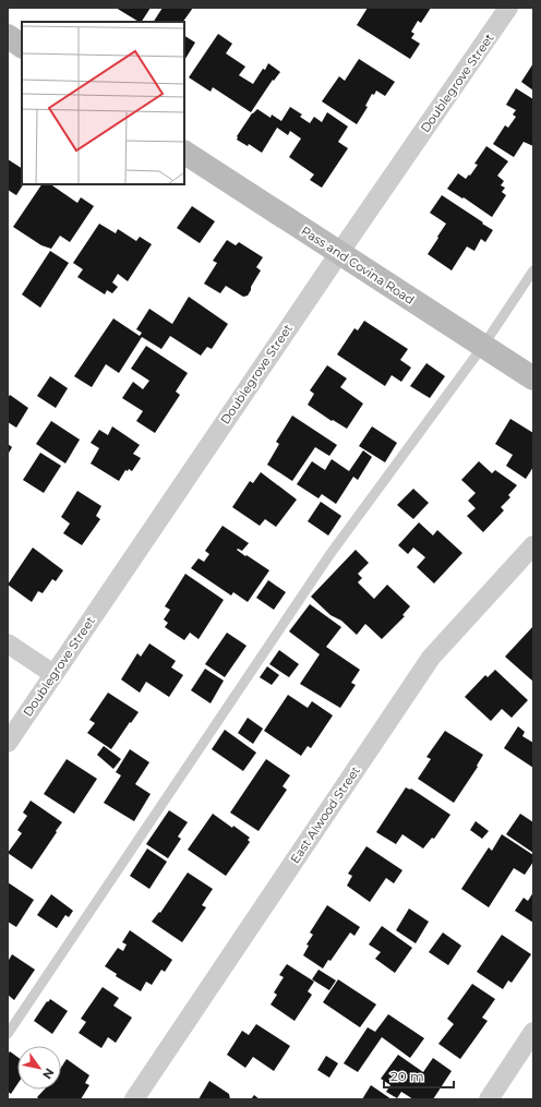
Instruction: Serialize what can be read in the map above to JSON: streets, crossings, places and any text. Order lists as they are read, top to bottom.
{
  "streets": {
    "street": ["Doublegrove Street", "Pass and Covina Road", "East Alwood Street"]
  },
  "crossings": [
    ["Doublegrove Street", "Pass and Covina Road"]
  ],
  "scale_bar": "20 m",
  "north": "bottom right"
}
